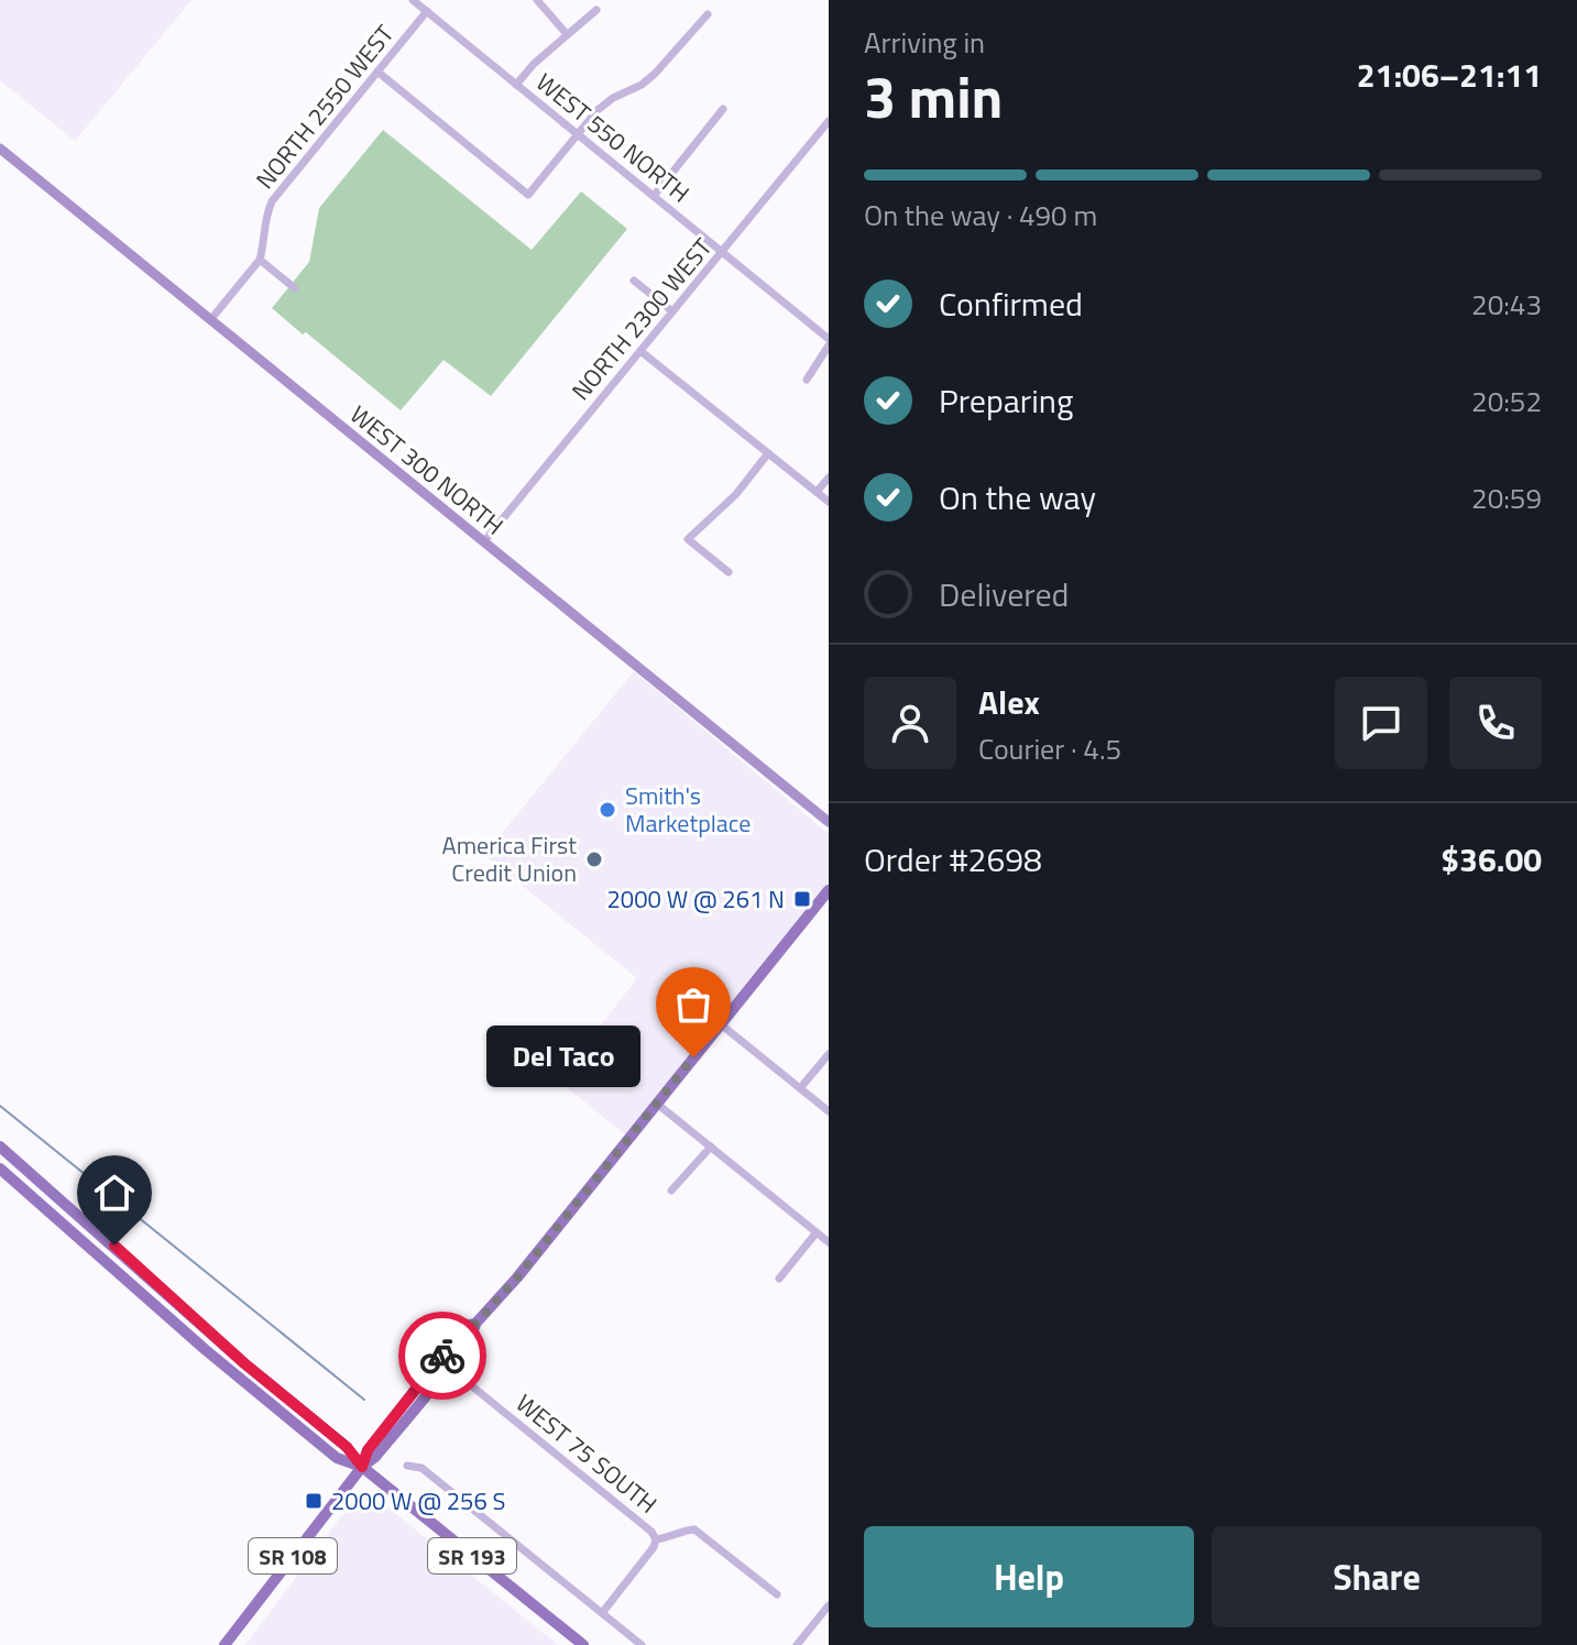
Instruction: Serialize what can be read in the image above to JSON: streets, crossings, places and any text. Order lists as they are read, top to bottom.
{
  "streets": {
    "main road": ["WEST 300 NORTH", "SR 108", "SR 193"],
    "street": [
      "NORTH 2550 WEST",
      "WEST 550 NORTH",
      "NORTH 2300 WEST",
      "WEST 75 SOUTH"
    ]
  },
  "crossings": [
    ["NORTH 2550 WEST", "WEST 550 NORTH"],
    ["WEST 550 NORTH", "NORTH 2300 WEST"],
    ["NORTH 2300 WEST", "WEST 300 NORTH"],
    ["WEST 75 SOUTH", "SR 108"],
    ["SR 108", "SR 193"]
  ],
  "places": {
    "other": ["Smith's Marketplace", "America First Credit Union", "Del Taco"],
    "transit": ["2000 W @ 261 N", "2000 W @ 256 S"]
  },
  "page": {
    "heading": ["3 min", "Arriving in", "21:06–21:11"],
    "panel": [
      "Alex",
      "Courier · 4.5",
      "Order #2698",
      "$36.00"
    ],
    "bar": "On the way · 490 m",
    "list": [
      ["Confirmed", "20:43"],
      ["Preparing", "20:52"],
      ["On the way", "20:59"],
      "Delivered"
    ],
    "bubble": "Del Taco",
    "buttons": ["Help", "Share"]
  }
}
